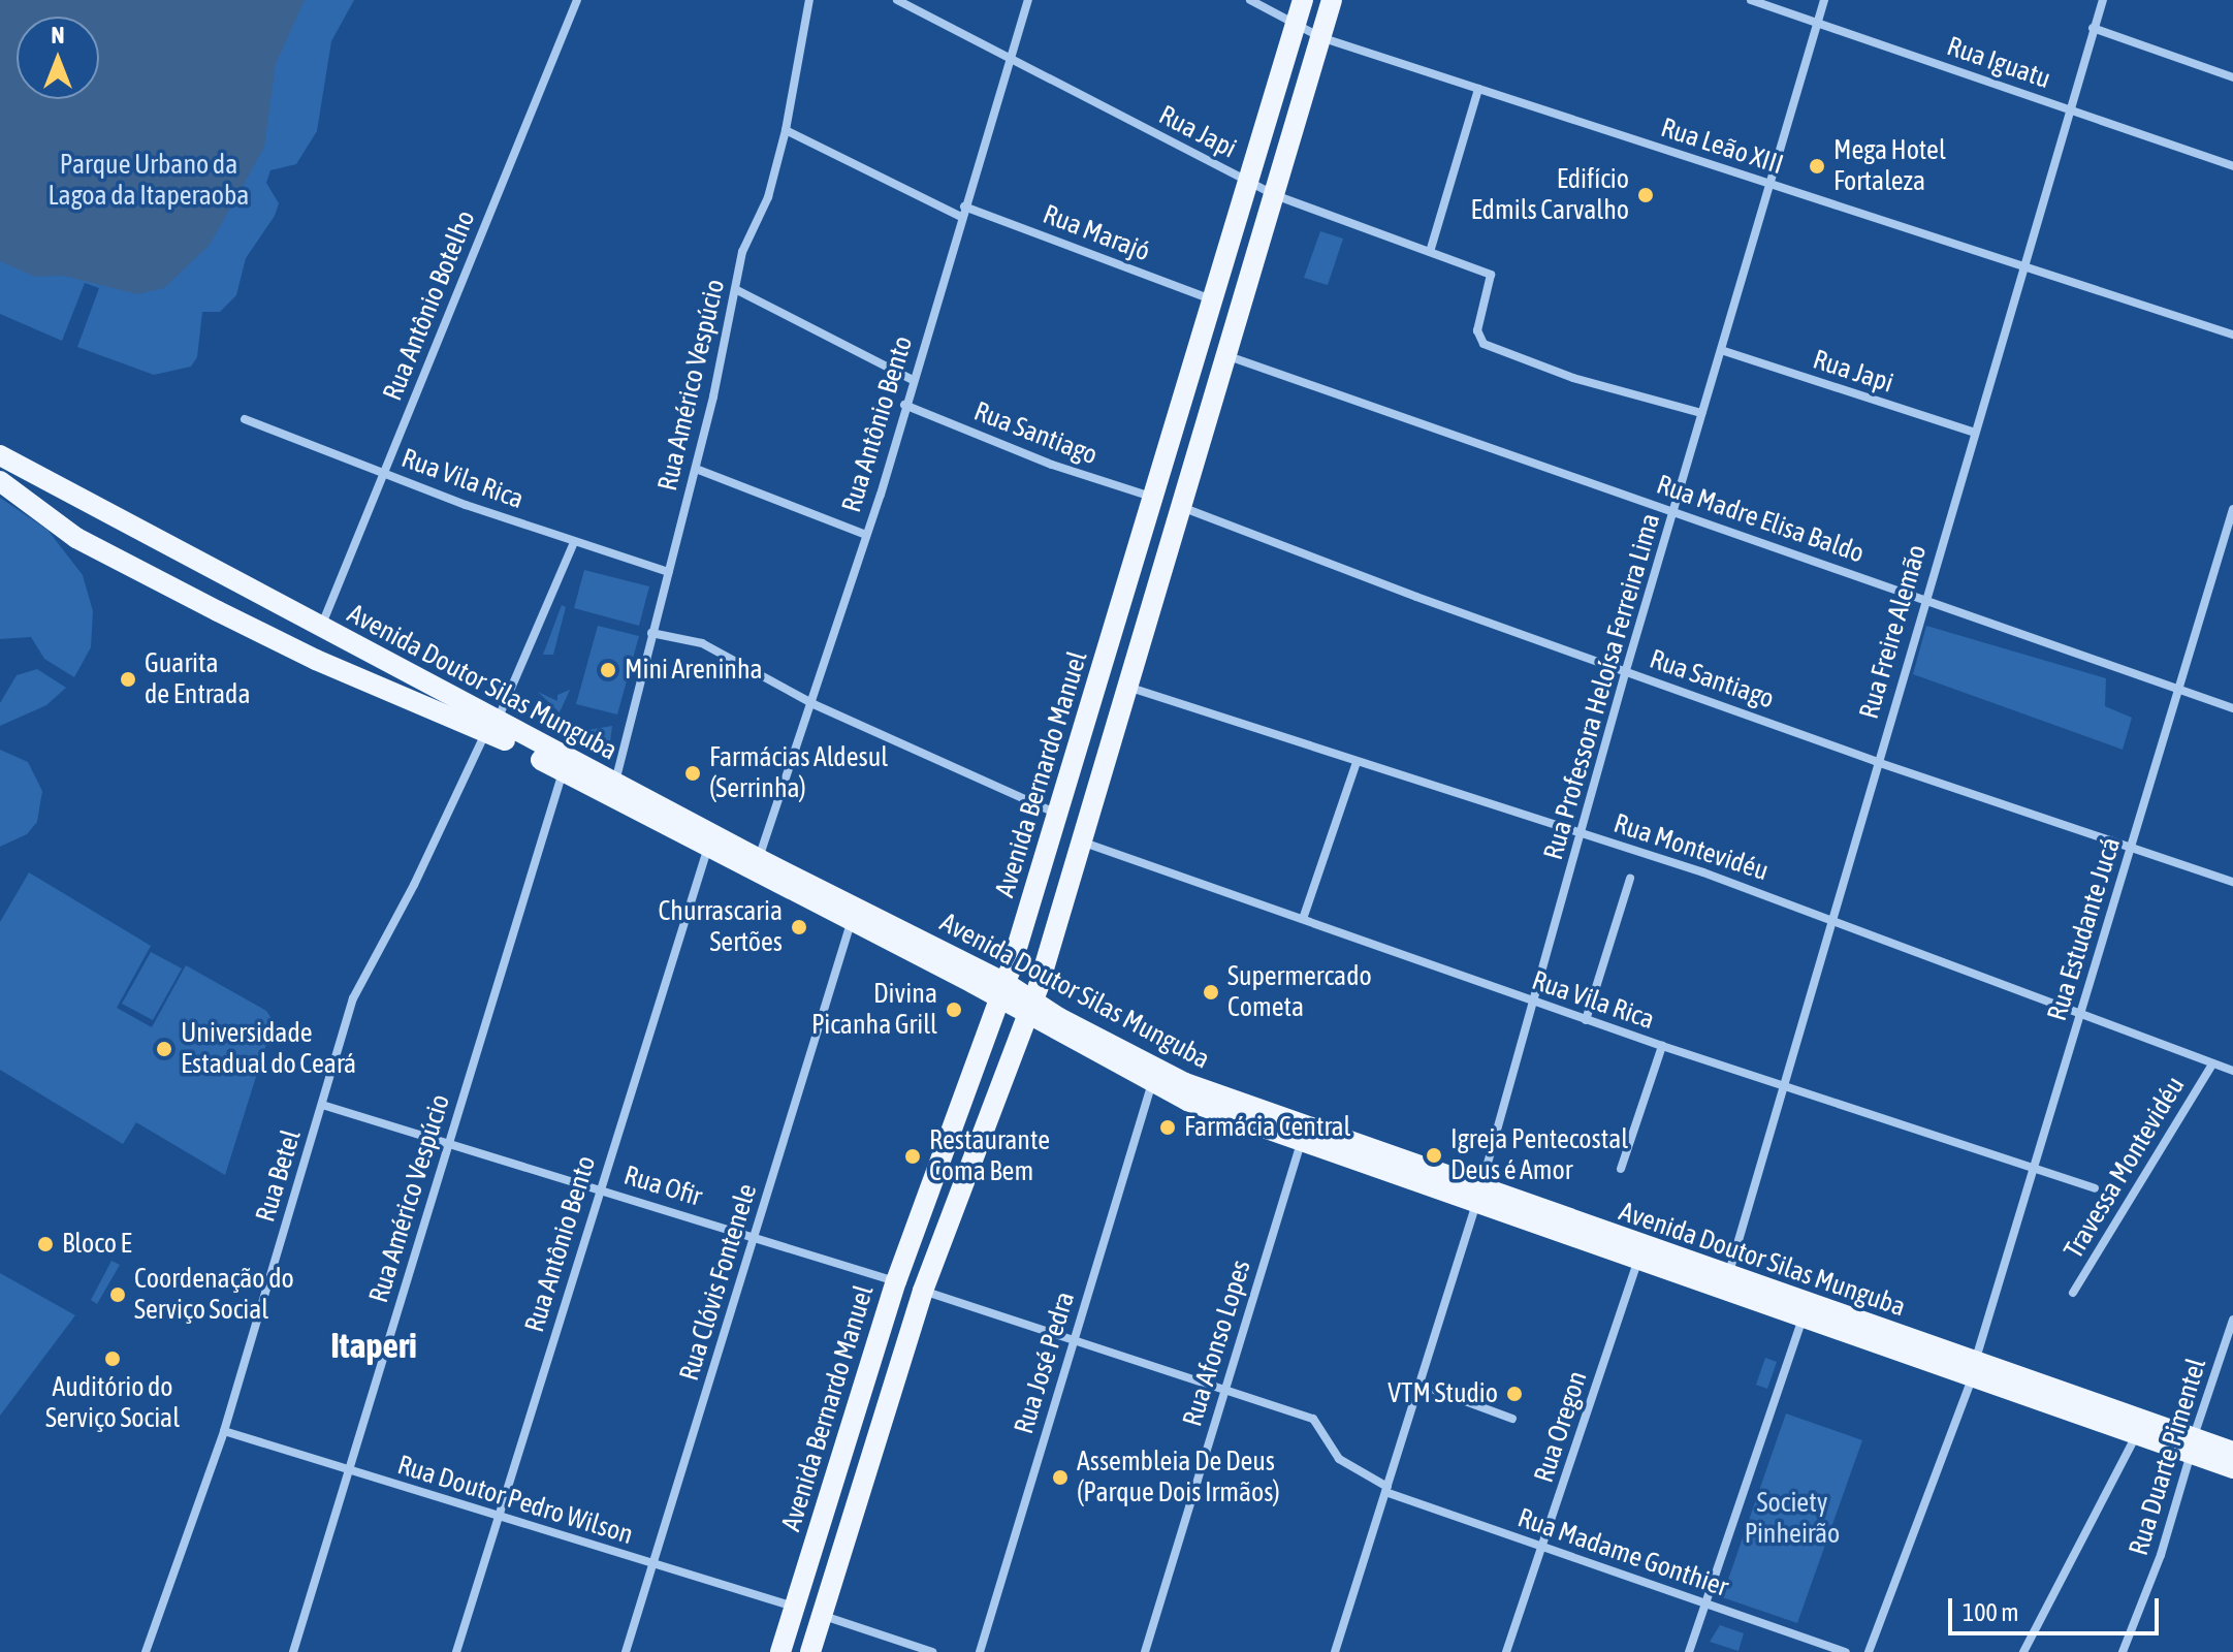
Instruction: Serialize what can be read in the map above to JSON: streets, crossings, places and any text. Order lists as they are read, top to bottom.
{
  "streets": {
    "main road": ["Avenida Doutor Silas Munguba", "Avenida Bernardo Manuel"],
    "street": [
      "Rua Iguatu",
      "Rua Japi",
      "Rua Leão XIII",
      "Rua Marajó",
      "Rua Antônio Botelho",
      "Rua Américo Vespúcio",
      "Rua Antônio Bento",
      "Rua Santiago",
      "Rua Vila Rica",
      "Rua Madre Elisa Baldo",
      "Rua Freire Alemão",
      "Rua Professora Heloísa Ferreira Lima",
      "Rua Montevidéu",
      "Rua Estudante Jucá",
      "Travessa Montevidéu",
      "Rua Betel",
      "Rua Ofir",
      "Rua Clóvis Fontenele",
      "Rua Afonso Lopes",
      "Rua José Pedra",
      "Rua Oregon",
      "Rua Duarte Pimentel",
      "Rua Doutor Pedro Wilson",
      "Rua Madame Gonthier"
    ]
  },
  "crossings": [
    ["Rua Iguatu", "Rua Freire Alemão"],
    ["Rua Iguatu", "Rua Professora Heloísa Ferreira Lima"],
    ["Rua Japi", "Rua Antônio Bento"],
    ["Rua Japi", "Rua Freire Alemão"],
    ["Rua Japi", "Rua Professora Heloísa Ferreira Lima"],
    ["Rua Japi", "Avenida Bernardo Manuel"],
    ["Rua Leão XIII", "Rua Freire Alemão"],
    ["Rua Leão XIII", "Rua Professora Heloísa Ferreira Lima"],
    ["Rua Leão XIII", "Avenida Bernardo Manuel"],
    ["Rua Marajó", "Rua Antônio Bento"],
    ["Rua Marajó", "Avenida Bernardo Manuel"],
    ["Rua Antônio Botelho", "Rua Vila Rica"],
    ["Rua Antônio Botelho", "Avenida Doutor Silas Munguba"],
    ["Rua Américo Vespúcio", "Rua Vila Rica"],
    ["Rua Américo Vespúcio", "Avenida Doutor Silas Munguba"],
    ["Rua Américo Vespúcio", "Rua Ofir"],
    ["Rua Américo Vespúcio", "Rua Doutor Pedro Wilson"],
    ["Rua Antônio Bento", "Rua Santiago"],
    ["Rua Antônio Bento", "Avenida Doutor Silas Munguba"],
    ["Rua Antônio Bento", "Rua Ofir"],
    ["Rua Antônio Bento", "Rua Doutor Pedro Wilson"],
    ["Rua Santiago", "Rua Freire Alemão"],
    ["Rua Santiago", "Rua Professora Heloísa Ferreira Lima"],
    ["Rua Santiago", "Avenida Bernardo Manuel"],
    ["Rua Santiago", "Rua Estudante Jucá"],
    ["Rua Vila Rica", "Rua Freire Alemão"],
    ["Rua Vila Rica", "Rua Professora Heloísa Ferreira Lima"],
    ["Rua Vila Rica", "Avenida Bernardo Manuel"],
    ["Rua Vila Rica", "Rua Estudante Jucá"],
    ["Rua Vila Rica", "Rua Betel"],
    ["Rua Madre Elisa Baldo", "Rua Freire Alemão"],
    ["Rua Madre Elisa Baldo", "Rua Professora Heloísa Ferreira Lima"],
    ["Rua Madre Elisa Baldo", "Avenida Bernardo Manuel"],
    ["Rua Madre Elisa Baldo", "Rua Estudante Jucá"],
    ["Rua Freire Alemão", "Avenida Doutor Silas Munguba"],
    ["Rua Freire Alemão", "Rua Montevidéu"],
    ["Avenida Doutor Silas Munguba", "Rua Professora Heloísa Ferreira Lima"],
    ["Avenida Doutor Silas Munguba", "Avenida Bernardo Manuel"],
    ["Avenida Doutor Silas Munguba", "Rua Estudante Jucá"],
    ["Avenida Doutor Silas Munguba", "Rua Betel"],
    ["Avenida Doutor Silas Munguba", "Rua Clóvis Fontenele"],
    ["Avenida Doutor Silas Munguba", "Rua Afonso Lopes"],
    ["Avenida Doutor Silas Munguba", "Rua José Pedra"],
    ["Avenida Doutor Silas Munguba", "Rua Oregon"],
    ["Avenida Doutor Silas Munguba", "Rua Duarte Pimentel"],
    ["Rua Professora Heloísa Ferreira Lima", "Rua Montevidéu"],
    ["Rua Professora Heloísa Ferreira Lima", "Rua Madame Gonthier"],
    ["Avenida Bernardo Manuel", "Rua Montevidéu"],
    ["Avenida Bernardo Manuel", "Rua Ofir"],
    ["Avenida Bernardo Manuel", "Rua Doutor Pedro Wilson"],
    ["Rua Montevidéu", "Rua Estudante Jucá"],
    ["Rua Montevidéu", "Travessa Montevidéu"],
    ["Rua Betel", "Rua Ofir"],
    ["Rua Betel", "Rua Doutor Pedro Wilson"],
    ["Rua Ofir", "Rua Clóvis Fontenele"],
    ["Rua Clóvis Fontenele", "Rua Doutor Pedro Wilson"],
    ["Rua Oregon", "Rua Madame Gonthier"]
  ],
  "districts": ["Itaperi"],
  "parks": ["Parque Urbano da Lagoa da Itaperaoba", "Society Pinheirão"],
  "places": [
    "Mega Hotel Fortaleza",
    "Edifício Edmils Carvalho",
    "Mini Areninha",
    "Guarita de Entrada",
    "Farmácias Aldesul (Serrinha)",
    "Churrascaria Sertões",
    "Supermercado Cometa",
    "Divina Picanha Grill",
    "Universidade Estadual do Ceará",
    "Farmácia Central",
    "Igreja Pentecostal Deus é Amor",
    "Restaurante Coma Bem",
    "Bloco E",
    "Coordenação do Serviço Social",
    "Auditório do Serviço Social",
    "VTM Studio",
    "Assembleia De Deus (Parque Dois Irmãos)"
  ],
  "scale_bar": "100 m",
  "north": "top"
}
